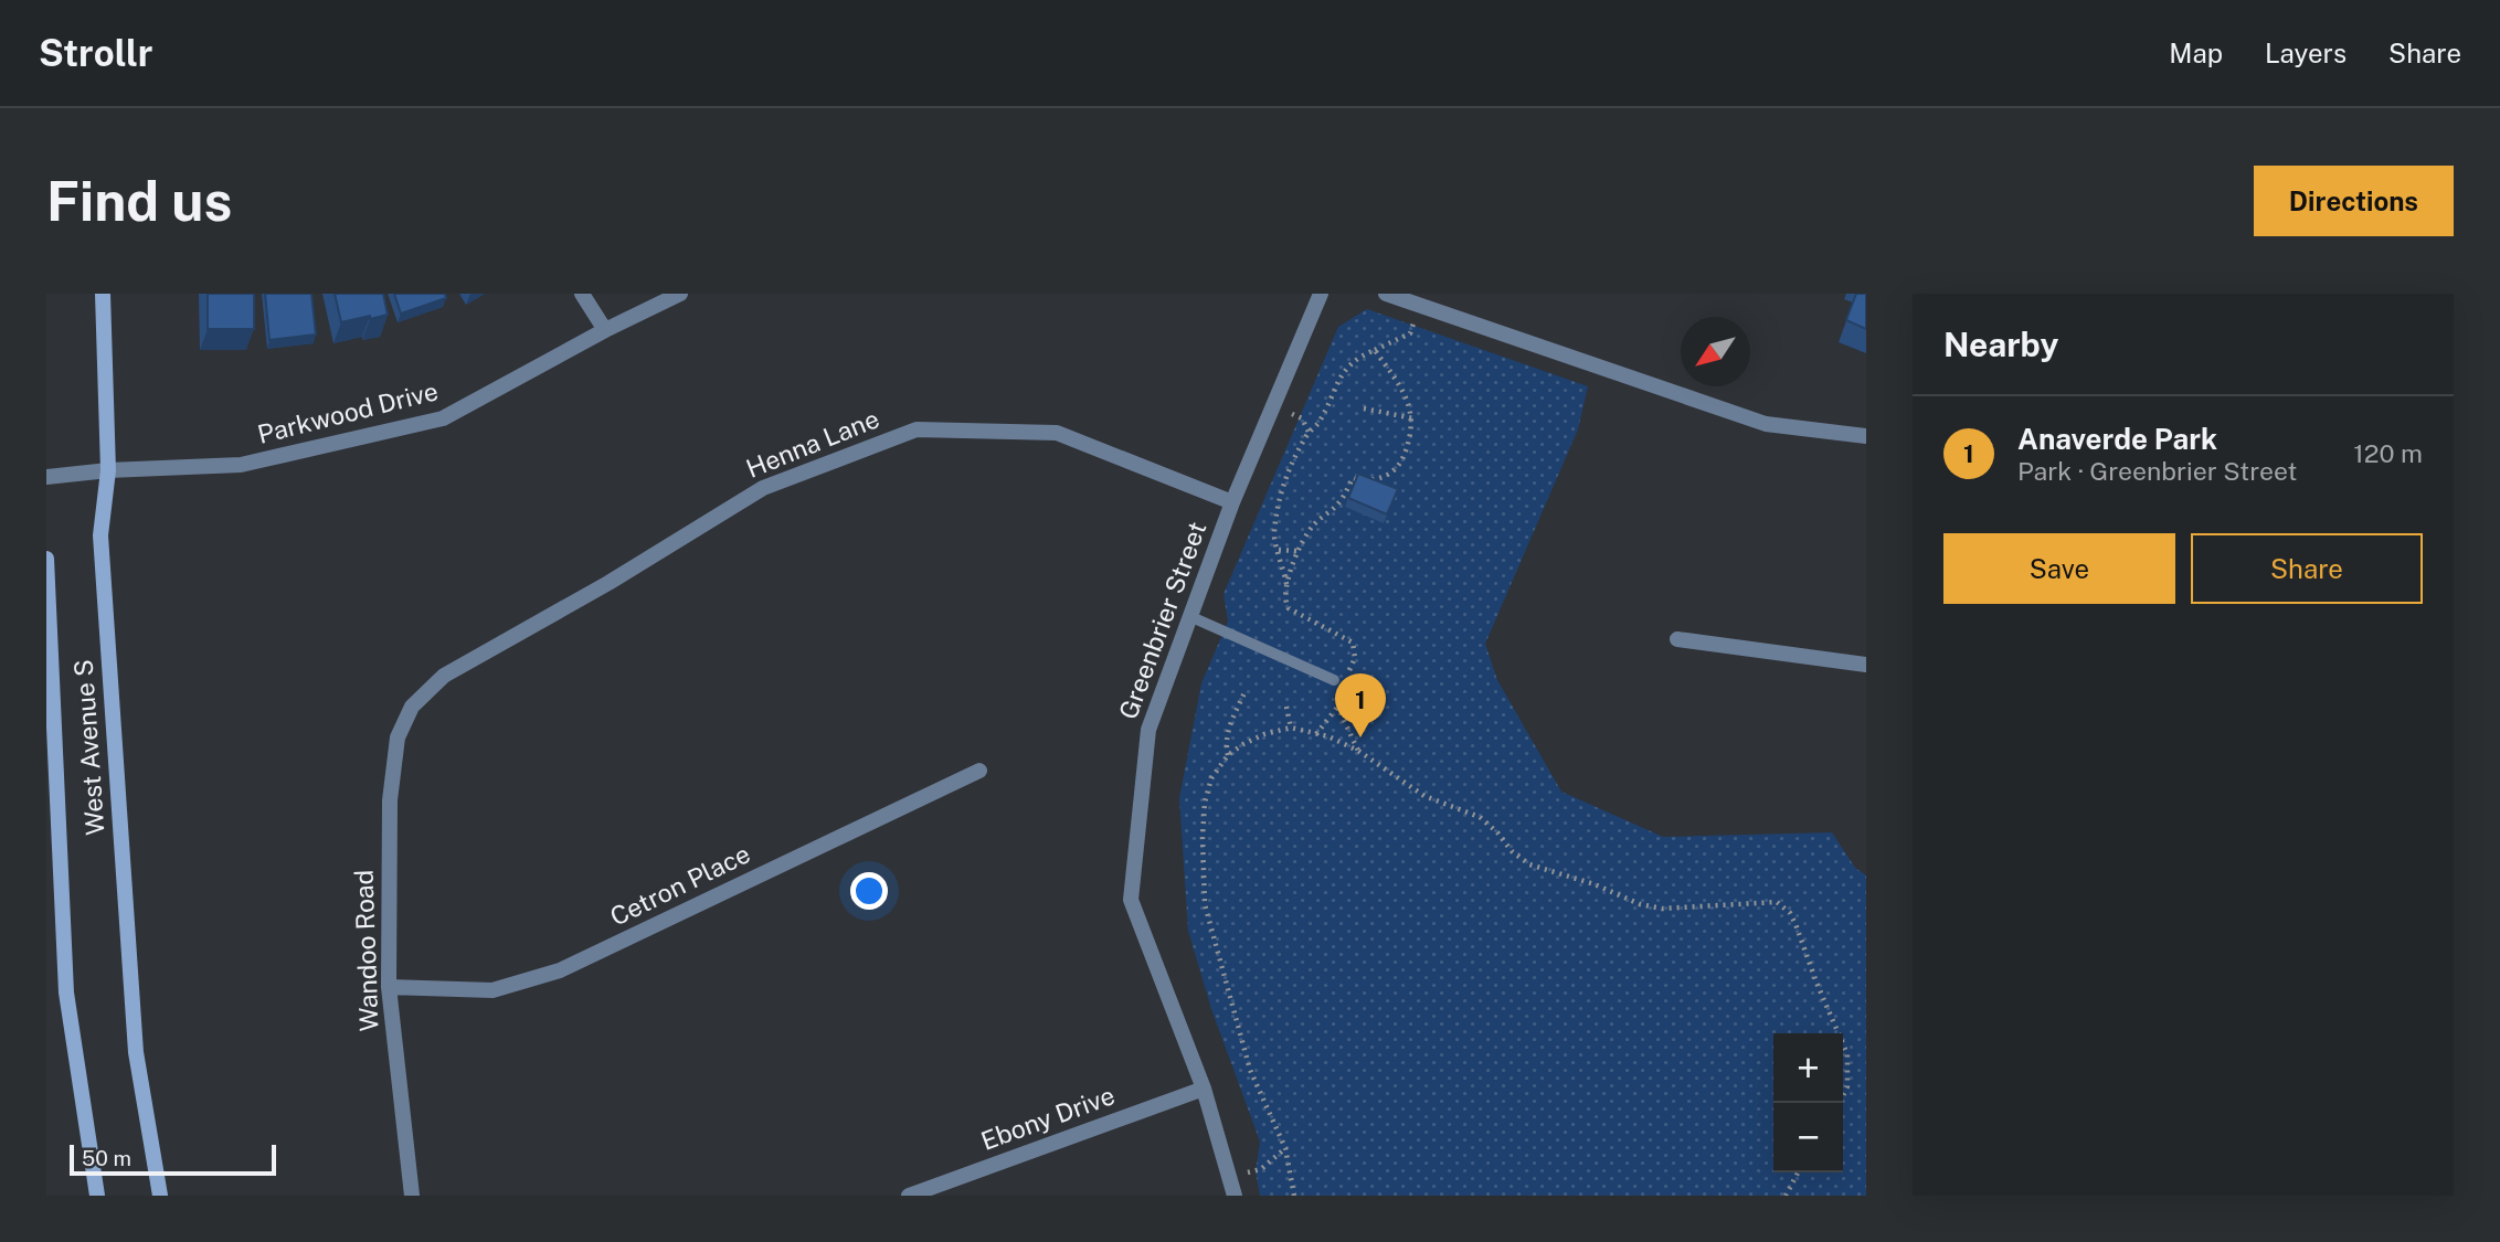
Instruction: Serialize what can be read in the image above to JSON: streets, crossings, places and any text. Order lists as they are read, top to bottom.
{
  "streets": {
    "street": [
      "Parkwood Drive",
      "Henna Lane",
      "Greenbrier Street",
      "West Avenue S",
      "Cetron Place",
      "Wandoo Road",
      "Ebony Drive"
    ]
  },
  "crossings": [
    ["Parkwood Drive", "West Avenue S"],
    ["Henna Lane", "Greenbrier Street"],
    ["Henna Lane", "Wandoo Road"],
    ["Greenbrier Street", "Ebony Drive"],
    ["Cetron Place", "Wandoo Road"]
  ],
  "scale_bar": "50 m",
  "north": "bottom left",
  "page": {
    "header": "Strollr",
    "nav": ["Map", "Layers", "Share"],
    "buttons": [
      "Directions",
      ["Save", "Share"]
    ],
    "title": "Find us",
    "heading": "Nearby",
    "list": [
      {
        "mark": "1",
        "name": "Anaverde Park",
        "note": "Park · Greenbrier Street",
        "value": "120 m"
      }
    ],
    "pins": "1",
    "map_buttons": ["+", "−"],
    "scale": "50 m"
  }
}
